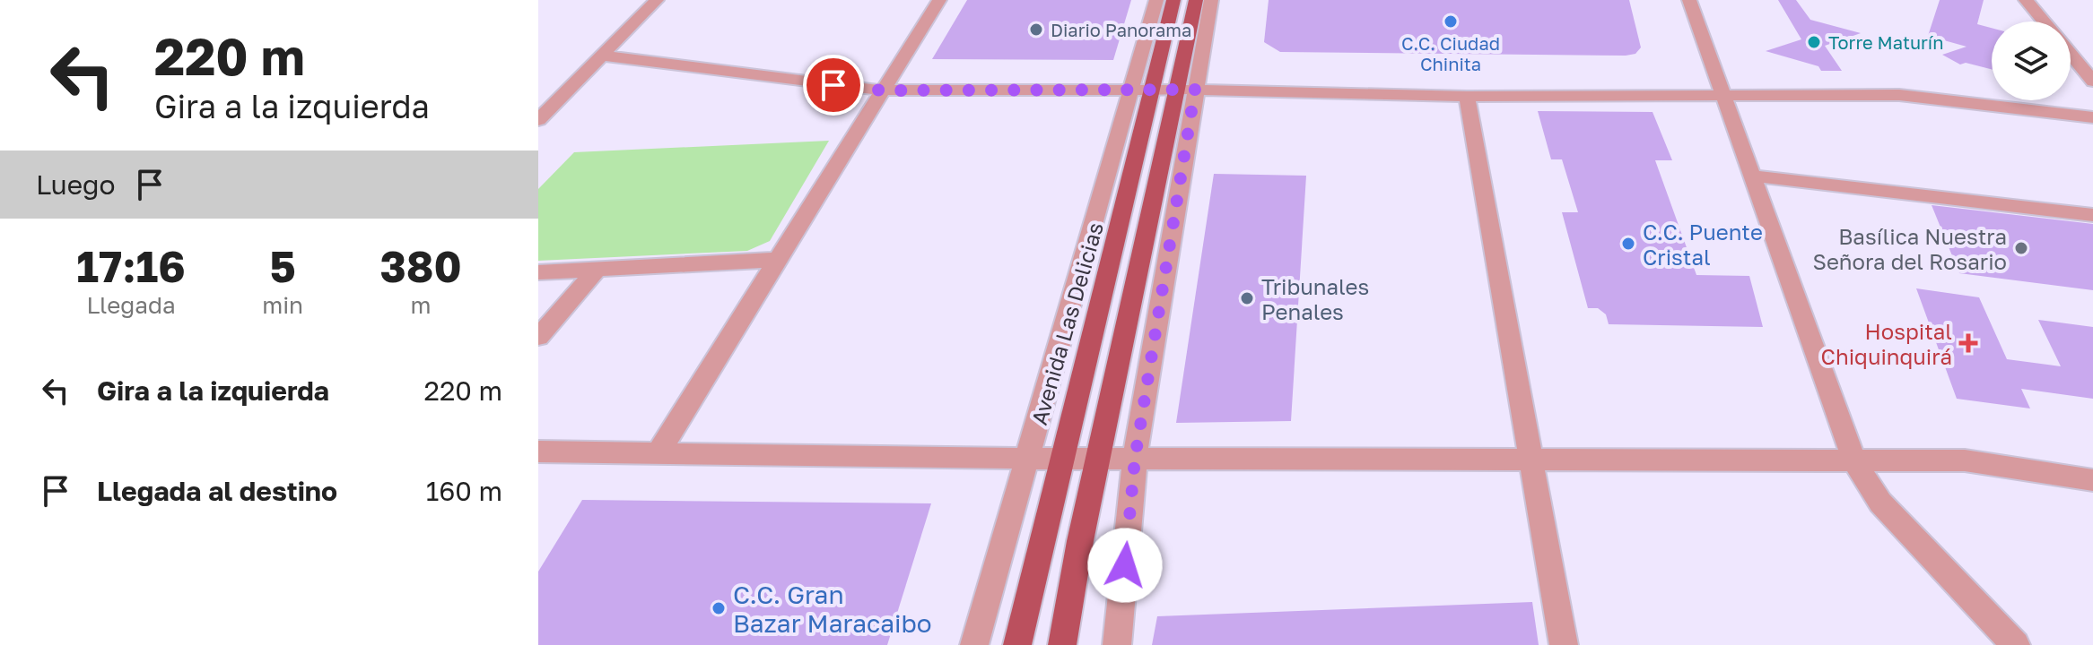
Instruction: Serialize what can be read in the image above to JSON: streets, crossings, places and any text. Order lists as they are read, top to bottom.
{
  "streets": {
    "main road": ["Avenida Las Delicias"]
  },
  "places": {
    "other": [
      "C.C. Ciudad Chinita",
      "Diario Panorama",
      "Torre Maturín",
      "C.C. Puente Cristal",
      "Basílica Nuestra Señora del Rosario",
      "Tribunales Penales",
      "C.C. Gran Bazar Maracaibo"
    ],
    "health": ["Hospital Chiquinquirá"]
  },
  "page": {
    "turn": ["220 m", "Gira a la izquierda"],
    "then": "Luego",
    "eta": [
      "17:16",
      "Llegada",
      "5",
      "min",
      "380",
      "m"
    ],
    "list": [
      {
        "name": "Gira a la izquierda",
        "value": "220 m"
      },
      {
        "name": "Llegada al destino",
        "value": "160 m"
      }
    ]
  }
}
